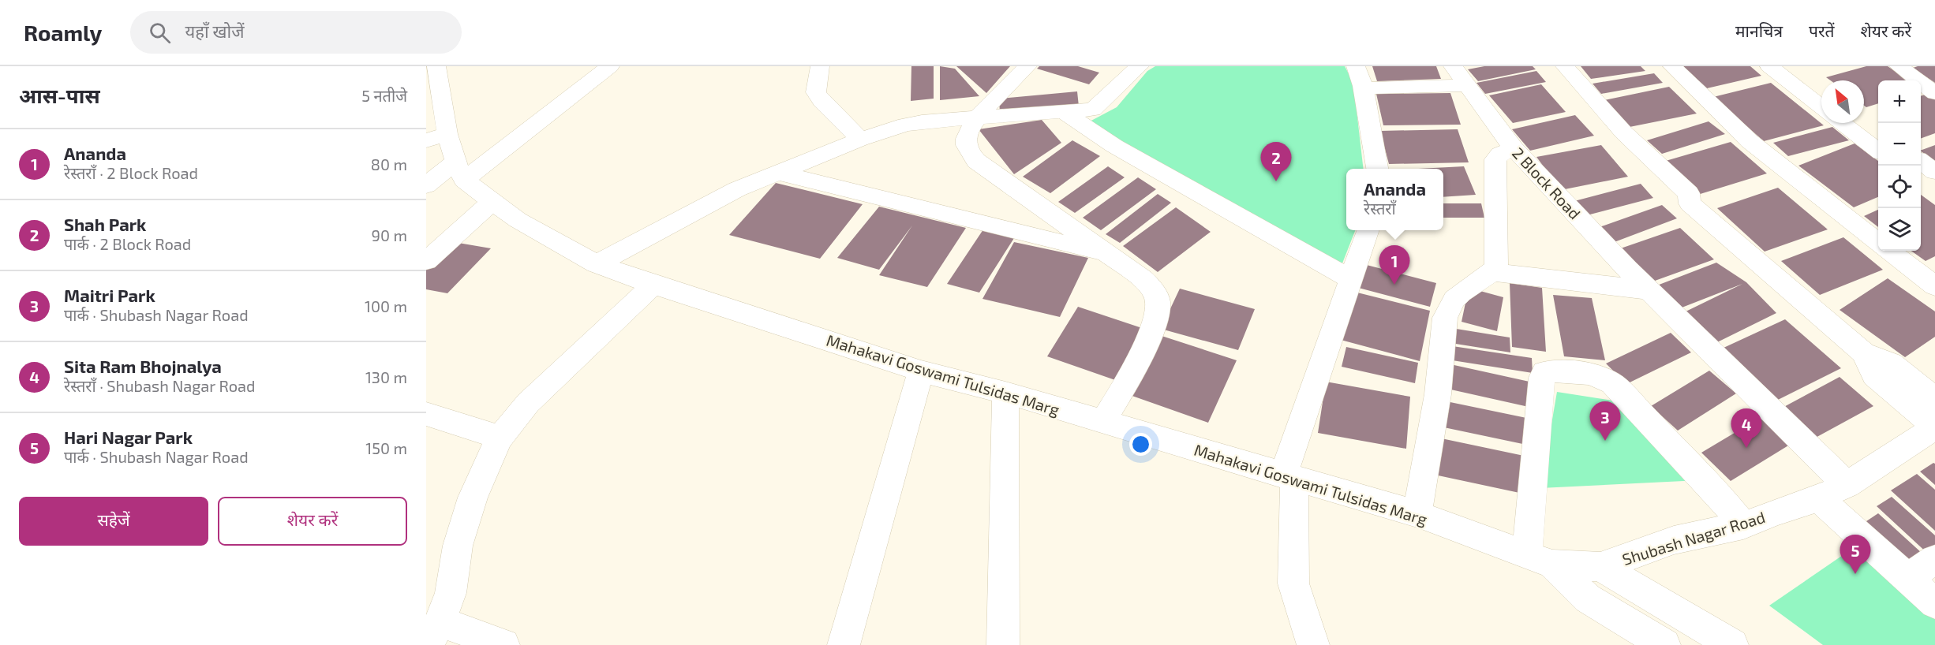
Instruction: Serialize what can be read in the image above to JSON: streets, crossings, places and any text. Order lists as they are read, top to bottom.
{
  "streets": {
    "street": ["2 Block Road", "Mahakavi Goswami Tulsidas Marg", "Shubash Nagar Road"]
  },
  "crossings": [
    ["2 Block Road", "Shubash Nagar Road"],
    ["Mahakavi Goswami Tulsidas Marg", "Shubash Nagar Road"]
  ],
  "north": "top left",
  "page": {
    "header": "Roamly",
    "search": "यहाँ खोजें",
    "nav": ["मानचित्र", "परतें", "शेयर करें"],
    "heading": ["आस-पास", "5 नतीजे"],
    "map_buttons": ["+", "−"],
    "list": [
      {
        "mark": "1",
        "name": "Ananda",
        "note": "रेस्तराँ · 2 Block Road",
        "value": "80 m"
      },
      {
        "mark": "2",
        "name": "Shah Park",
        "note": "पार्क · 2 Block Road",
        "value": "90 m"
      },
      {
        "mark": "3",
        "name": "Maitri Park",
        "note": "पार्क · Shubash Nagar Road",
        "value": "100 m"
      },
      {
        "mark": "4",
        "name": "Sita Ram Bhojnalya",
        "note": "रेस्तराँ · Shubash Nagar Road",
        "value": "130 m"
      },
      {
        "mark": "5",
        "name": "Hari Nagar Park",
        "note": "पार्क · Shubash Nagar Road",
        "value": "150 m"
      }
    ],
    "pins": [
      "2",
      "1",
      "3",
      "4",
      "5"
    ],
    "popup": ["Ananda", "रेस्तराँ"],
    "buttons": ["सहेजें", "शेयर करें"]
  }
}
